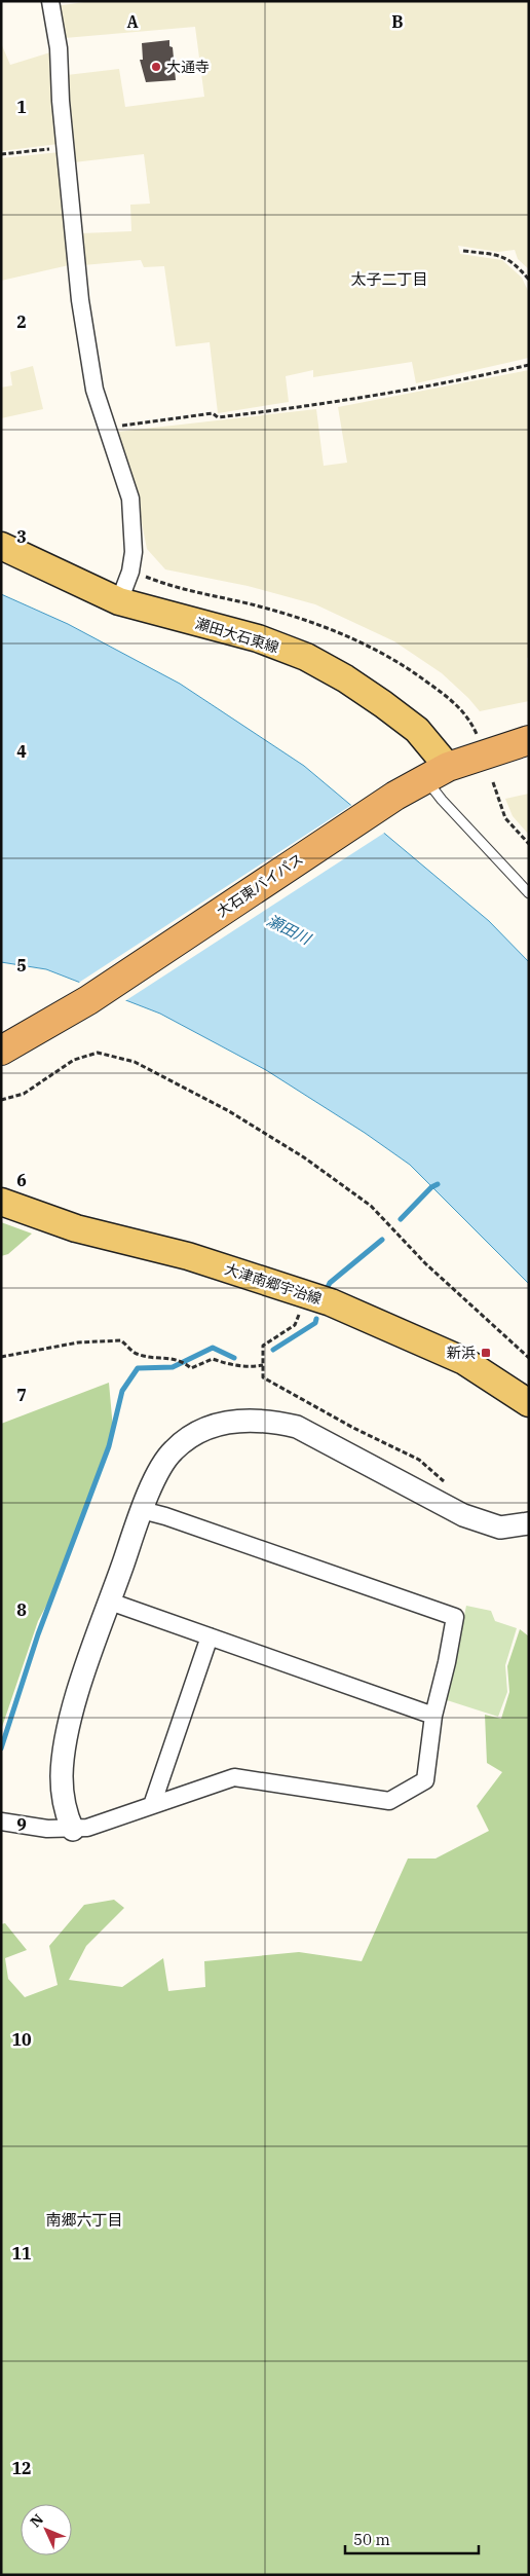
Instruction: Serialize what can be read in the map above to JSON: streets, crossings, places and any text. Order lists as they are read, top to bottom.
{
  "streets": {
    "highway": ["大石東バイパス"],
    "main road": ["瀬田大石東線", "大津南郷宇治線"]
  },
  "crossings": [
    ["瀬田大石東線", "大石東バイパス"]
  ],
  "districts": ["太子二丁目", "南郷六丁目"],
  "water": ["瀬田川"],
  "places": {
    "other": ["大通寺"],
    "transit": ["新浜"]
  },
  "scale_bar": "50 m",
  "north": "top left",
  "grid": {
    "columns": ["A", "B"],
    "rows": [
      "1",
      "2",
      "3",
      "4",
      "5",
      "6",
      "7",
      "8",
      "9",
      "10",
      "11",
      "12"
    ]
  }
}
